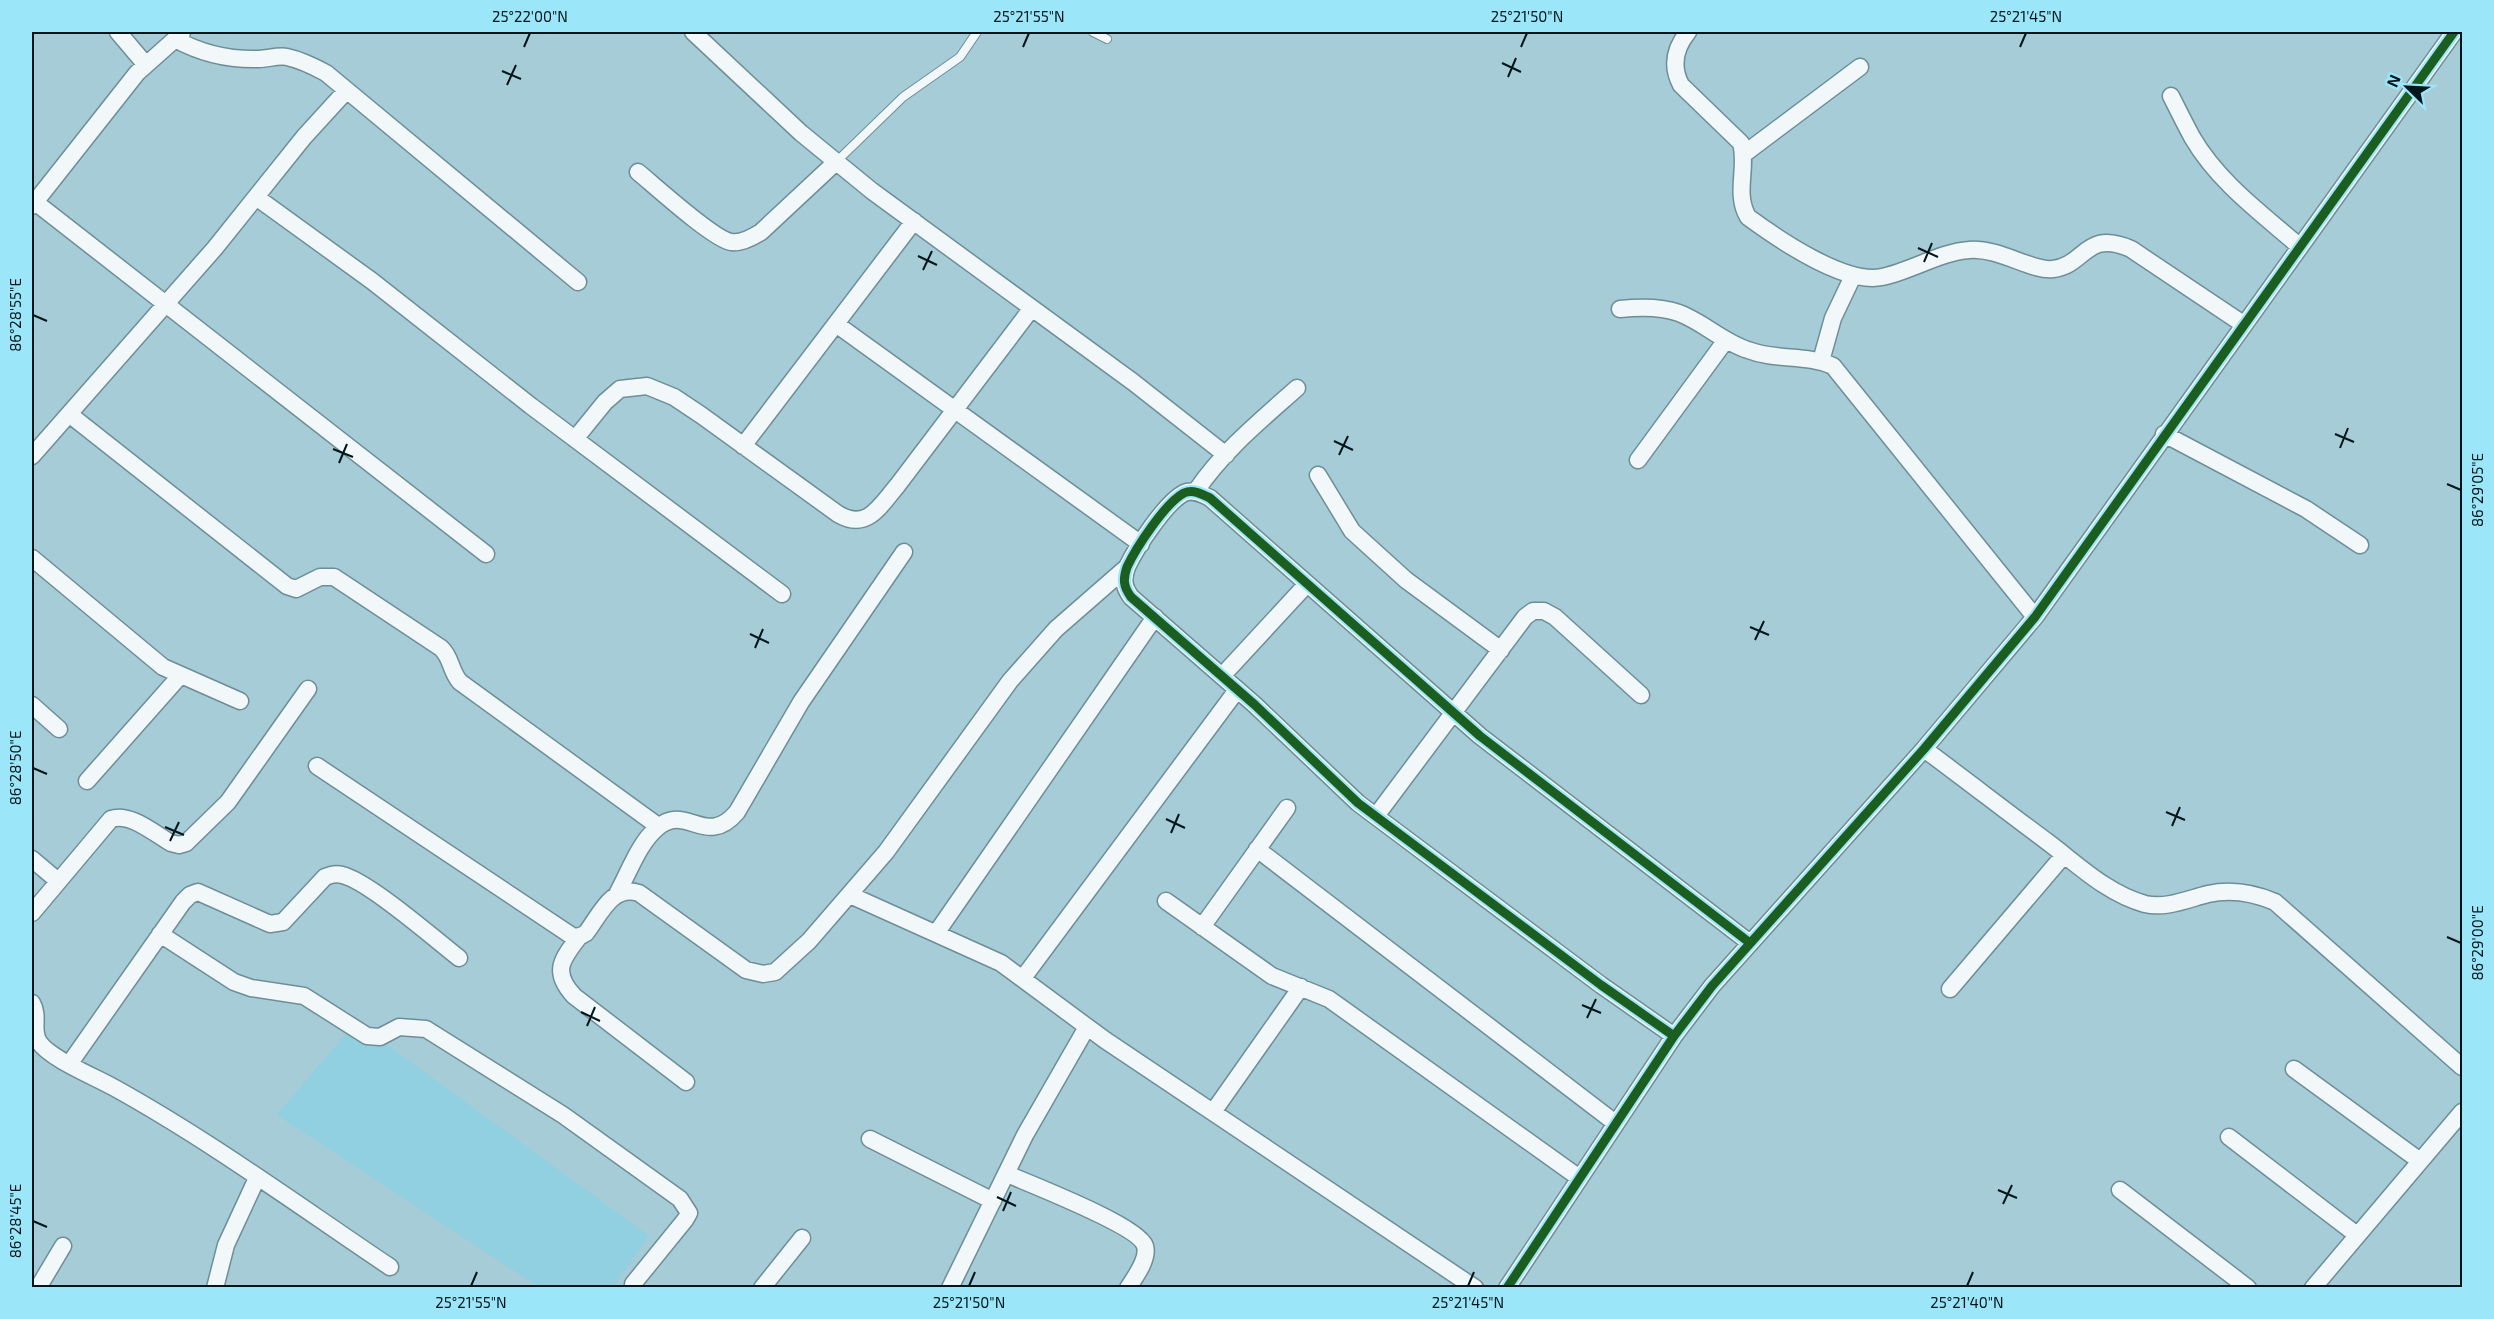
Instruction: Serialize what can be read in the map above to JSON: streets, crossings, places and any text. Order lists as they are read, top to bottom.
{
  "north": "top left",
  "coordinates": [
    "25°22'00\"N",
    "25°21'55\"N",
    "25°21'50\"N",
    "25°21'45\"N",
    "86°28'55\"E",
    "86°29'05\"E",
    "86°28'50\"E",
    "86°29'00\"E",
    "86°28'45\"E",
    "25°21'40\"N"
  ]
}
